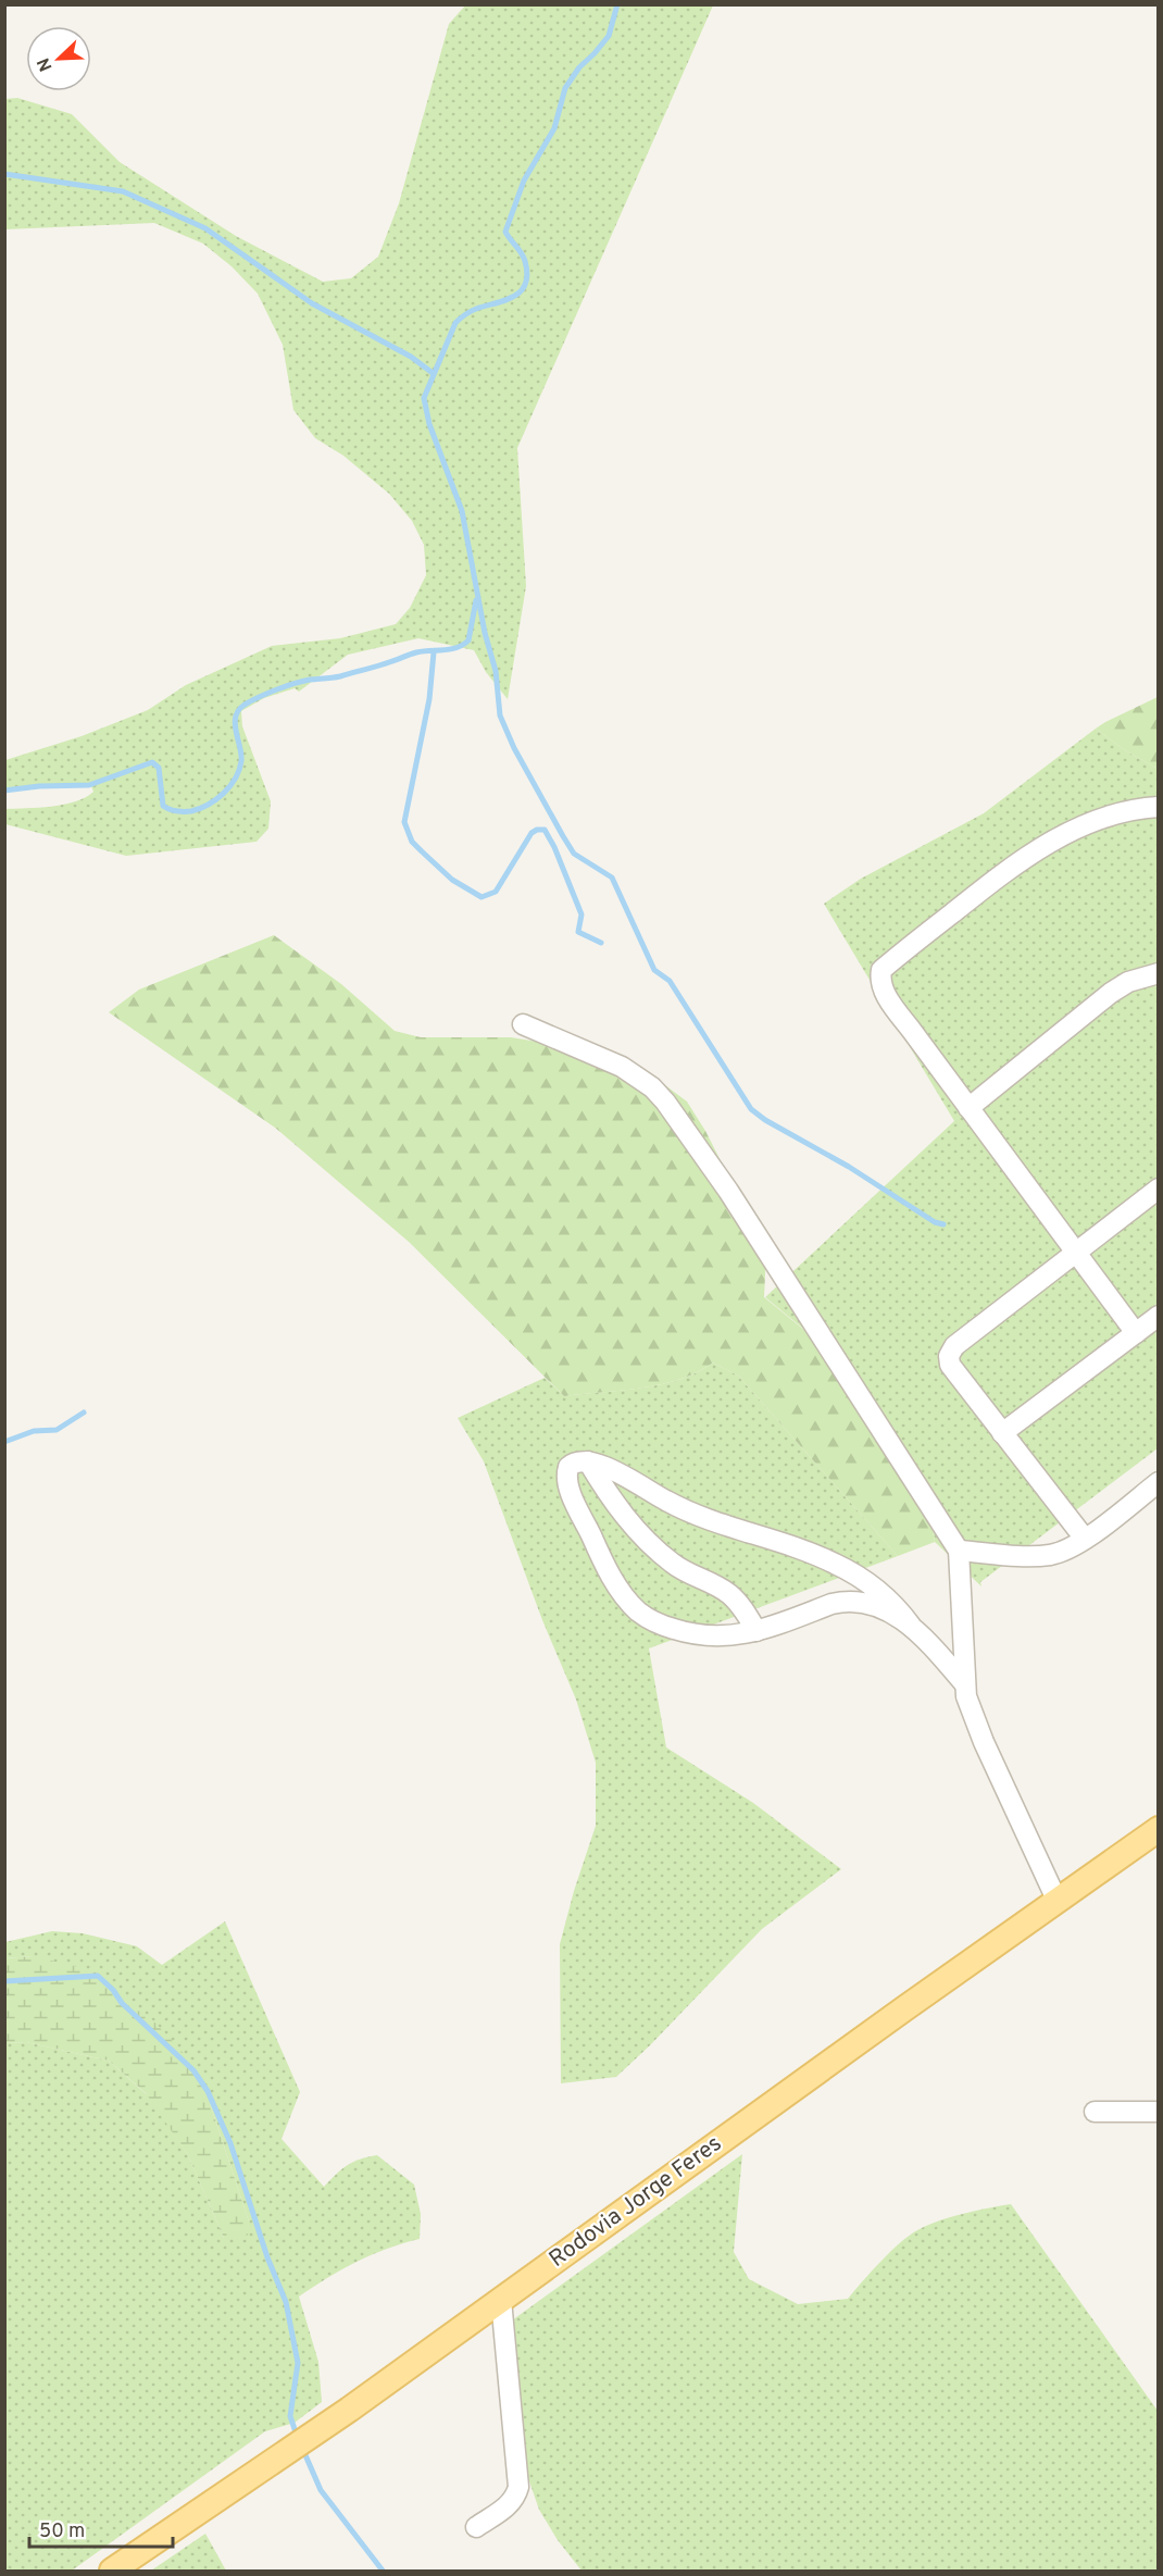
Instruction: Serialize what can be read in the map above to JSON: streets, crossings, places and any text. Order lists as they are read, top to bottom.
{
  "streets": {
    "main road": ["Rodovia Jorge Feres"]
  },
  "scale_bar": "50 m",
  "north": "bottom left"
}
